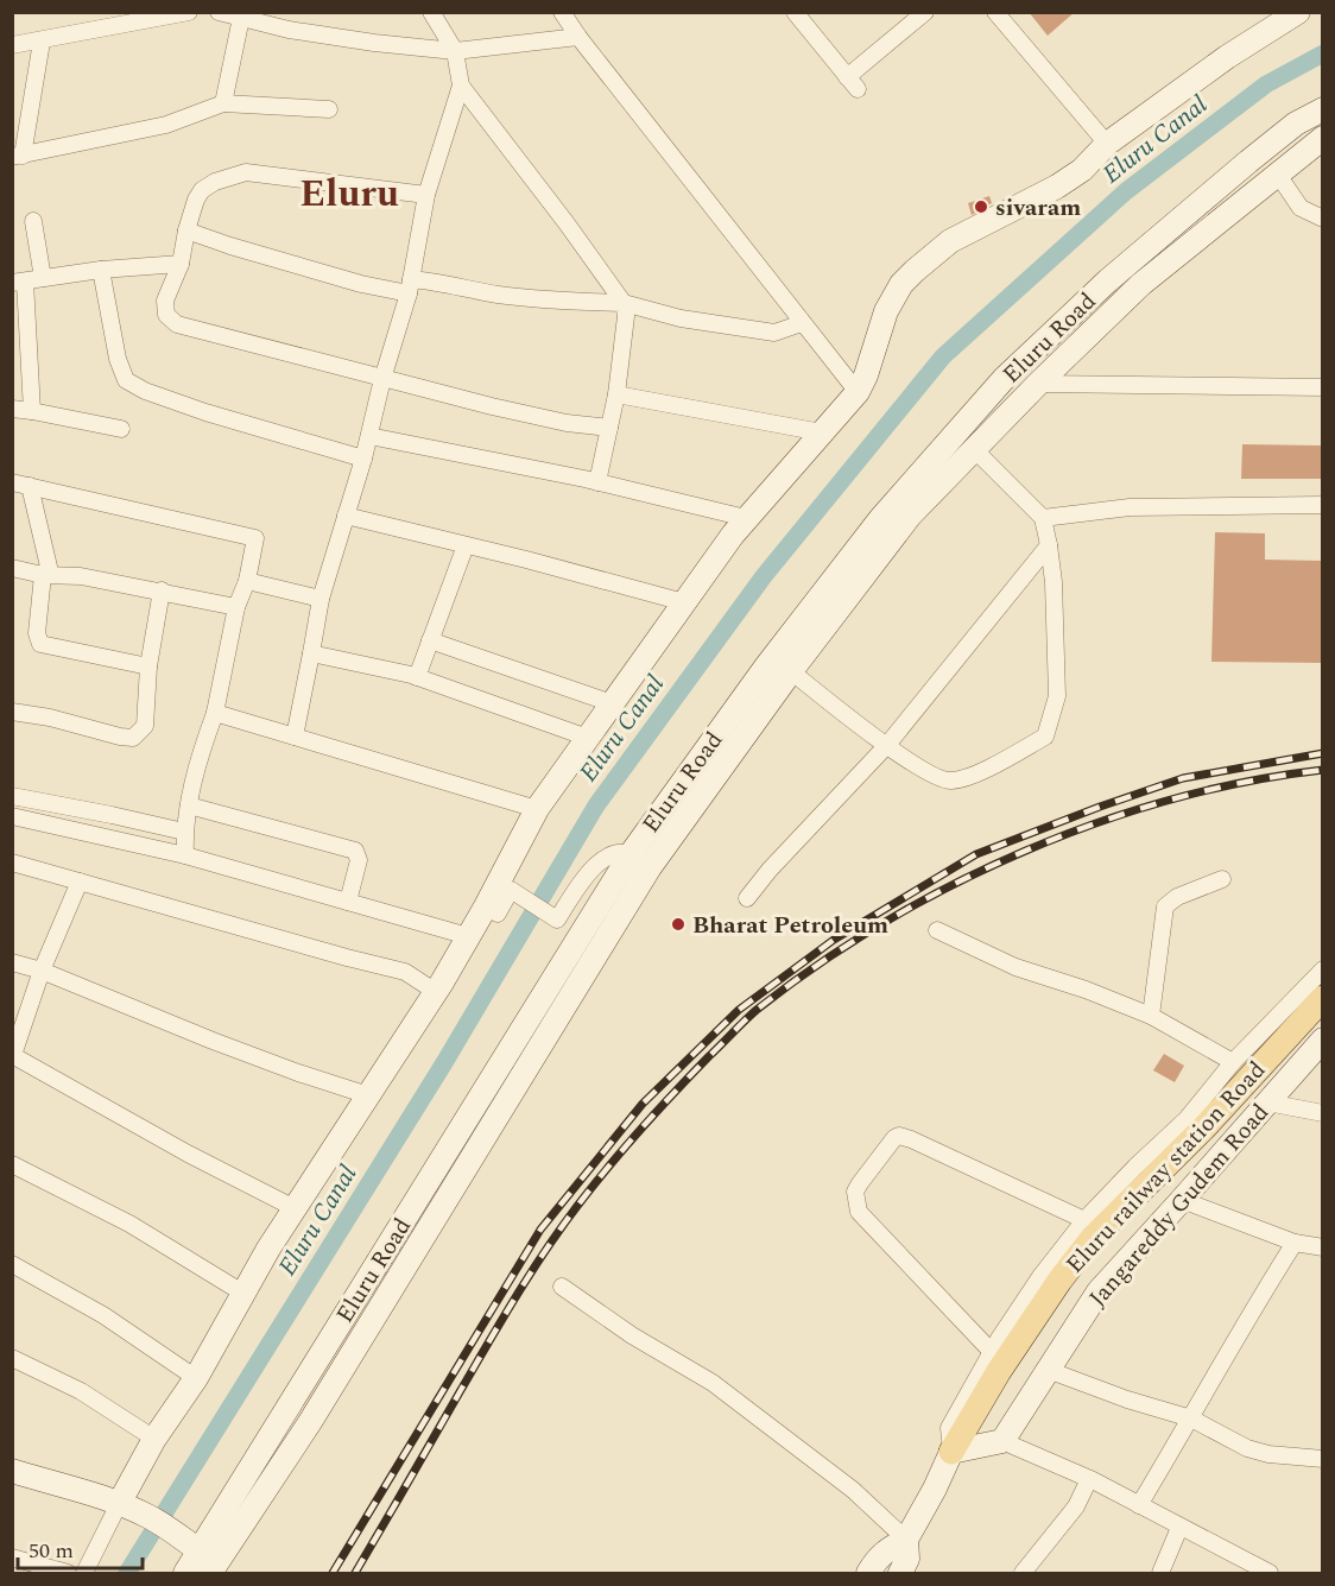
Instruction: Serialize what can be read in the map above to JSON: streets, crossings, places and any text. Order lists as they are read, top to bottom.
{
  "streets": {
    "main road": ["Eluru Road", "Eluru railway station Road", "Jangareddy Gudem Road"]
  },
  "districts": ["Eluru"],
  "water": ["Eluru Canal"],
  "places": ["sivaram", "Bharat Petroleum"],
  "scale_bar": "50 m"
}
